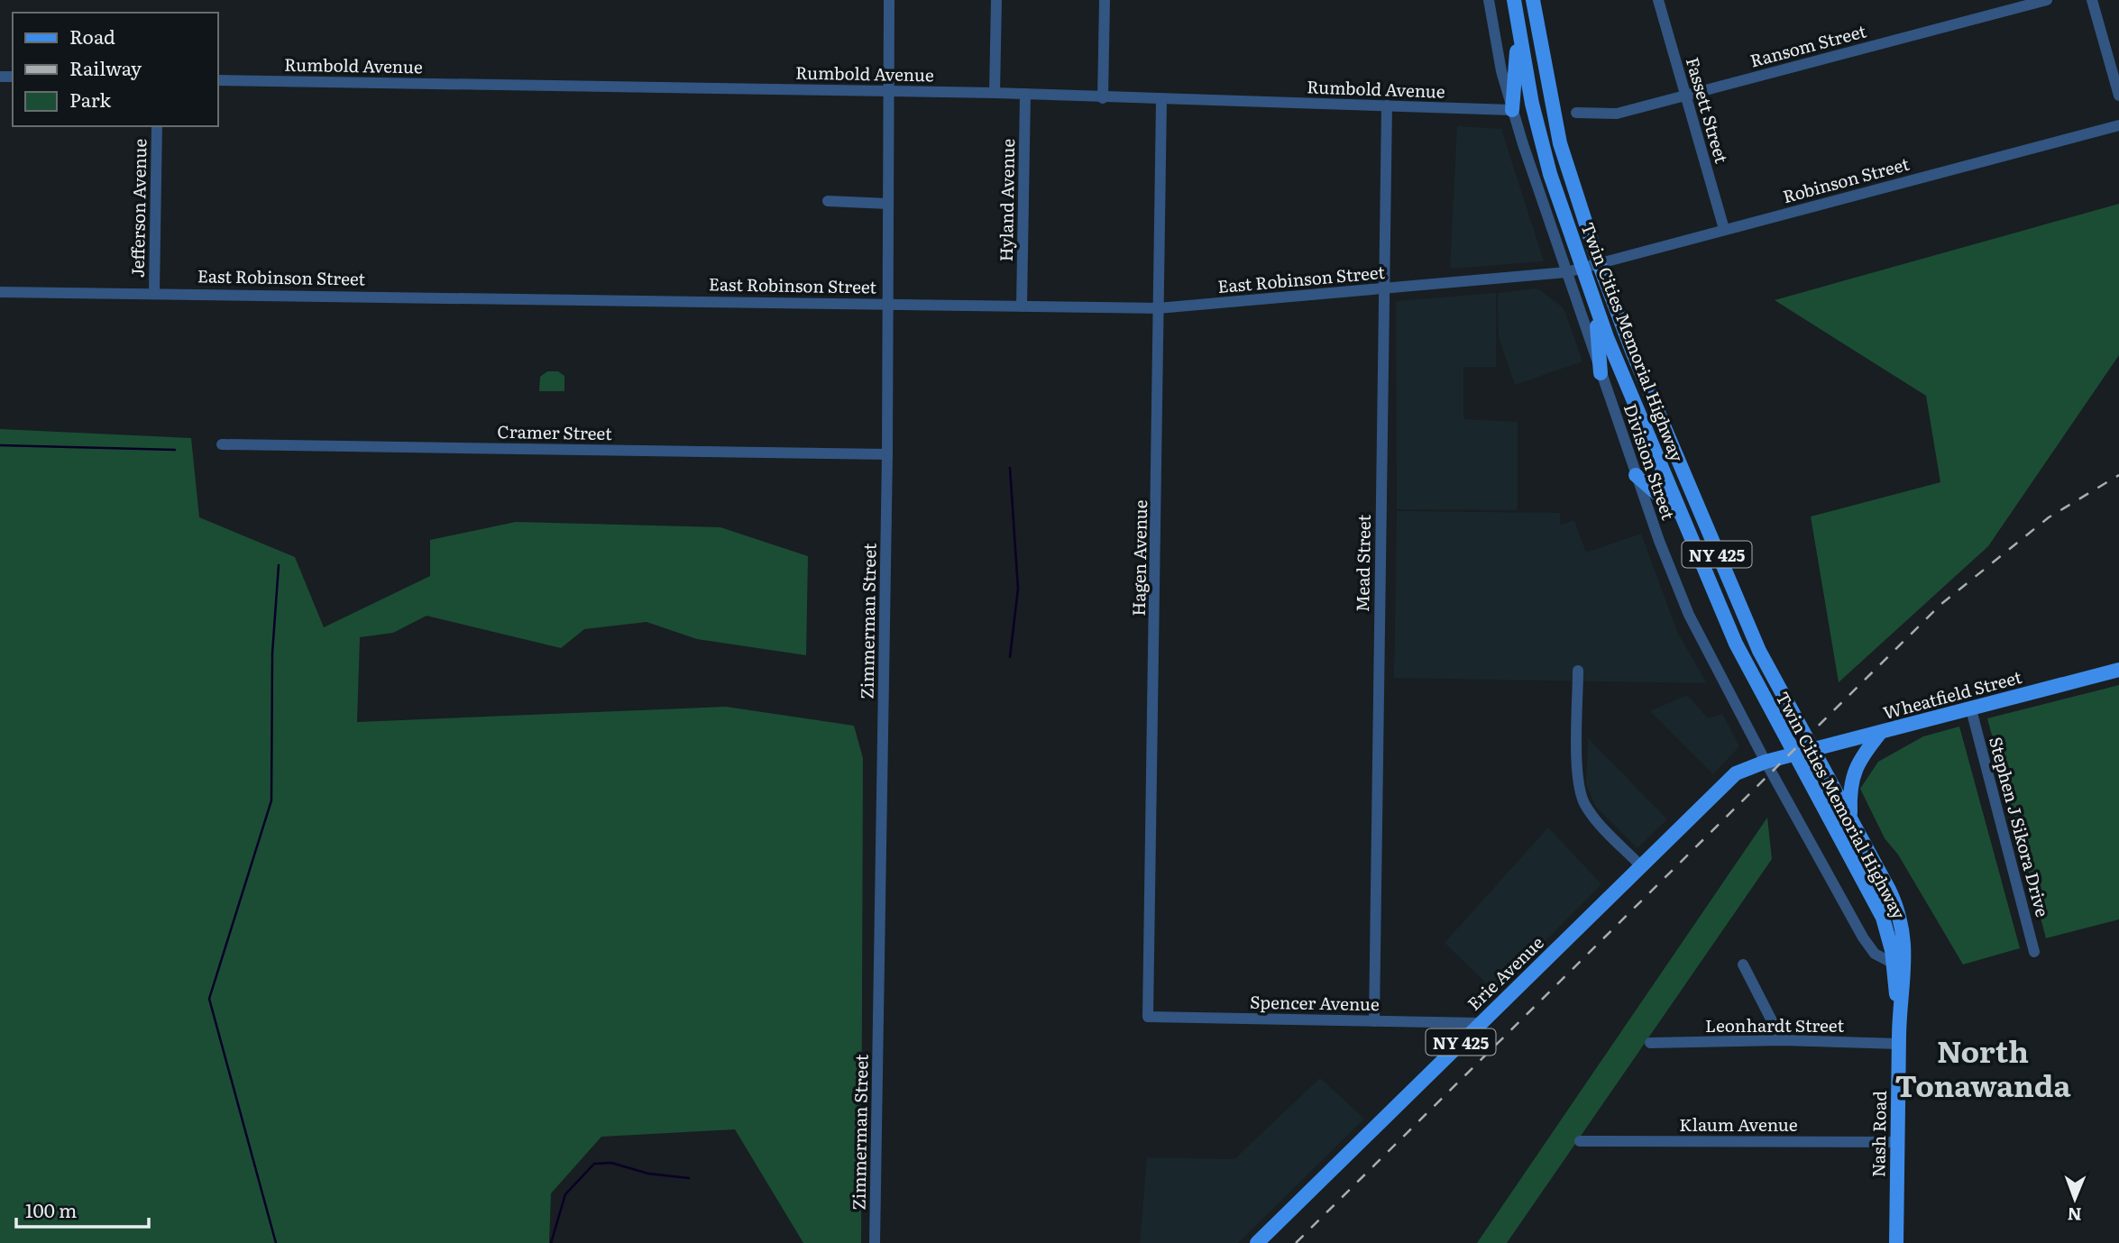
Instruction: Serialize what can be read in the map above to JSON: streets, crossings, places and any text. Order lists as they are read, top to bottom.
{
  "streets": {
    "main road": [
      "Twin Cities Memorial Highway",
      "NY 425",
      "Wheatfield Street",
      "Erie Avenue",
      "Nash Road"
    ],
    "street": [
      "Ransom Street",
      "Rumbold Avenue",
      "Fassett Street",
      "Robinson Street",
      "Hyland Avenue",
      "Jefferson Avenue",
      "East Robinson Street",
      "Cramer Street",
      "Division Street",
      "Hagen Avenue",
      "Mead Street",
      "Zimmerman Street",
      "Stephen J Sikora Drive",
      "Spencer Avenue",
      "Leonhardt Street",
      "Klaum Avenue"
    ]
  },
  "crossings": [
    ["Ransom Street", "Fassett Street"],
    ["Rumbold Avenue", "Hyland Avenue"],
    ["Rumbold Avenue", "Division Street"],
    ["Rumbold Avenue", "Hagen Avenue"],
    ["Rumbold Avenue", "Mead Street"],
    ["Rumbold Avenue", "Zimmerman Street"],
    ["Fassett Street", "Robinson Street"],
    ["Robinson Street", "East Robinson Street"],
    ["Robinson Street", "Twin Cities Memorial Highway"],
    ["Hyland Avenue", "East Robinson Street"],
    ["Jefferson Avenue", "East Robinson Street"],
    ["East Robinson Street", "Twin Cities Memorial Highway"],
    ["East Robinson Street", "Division Street"],
    ["East Robinson Street", "Hagen Avenue"],
    ["East Robinson Street", "Mead Street"],
    ["East Robinson Street", "Zimmerman Street"],
    ["Twin Cities Memorial Highway", "Division Street"],
    ["Twin Cities Memorial Highway", "Wheatfield Street"],
    ["Twin Cities Memorial Highway", "Erie Avenue"],
    ["Twin Cities Memorial Highway", "Nash Road"],
    ["Cramer Street", "Zimmerman Street"],
    ["Division Street", "Erie Avenue"],
    ["Hagen Avenue", "Spencer Avenue"],
    ["Mead Street", "Spencer Avenue"],
    ["Wheatfield Street", "Stephen J Sikora Drive"],
    ["Wheatfield Street", "Erie Avenue"],
    ["Erie Avenue", "Spencer Avenue"],
    ["Leonhardt Street", "Nash Road"],
    ["Klaum Avenue", "Nash Road"]
  ],
  "districts": ["North Tonawanda"],
  "legend": ["Road", "Railway", "Park"],
  "scale_bar": "100 m",
  "north": "bottom"
}
